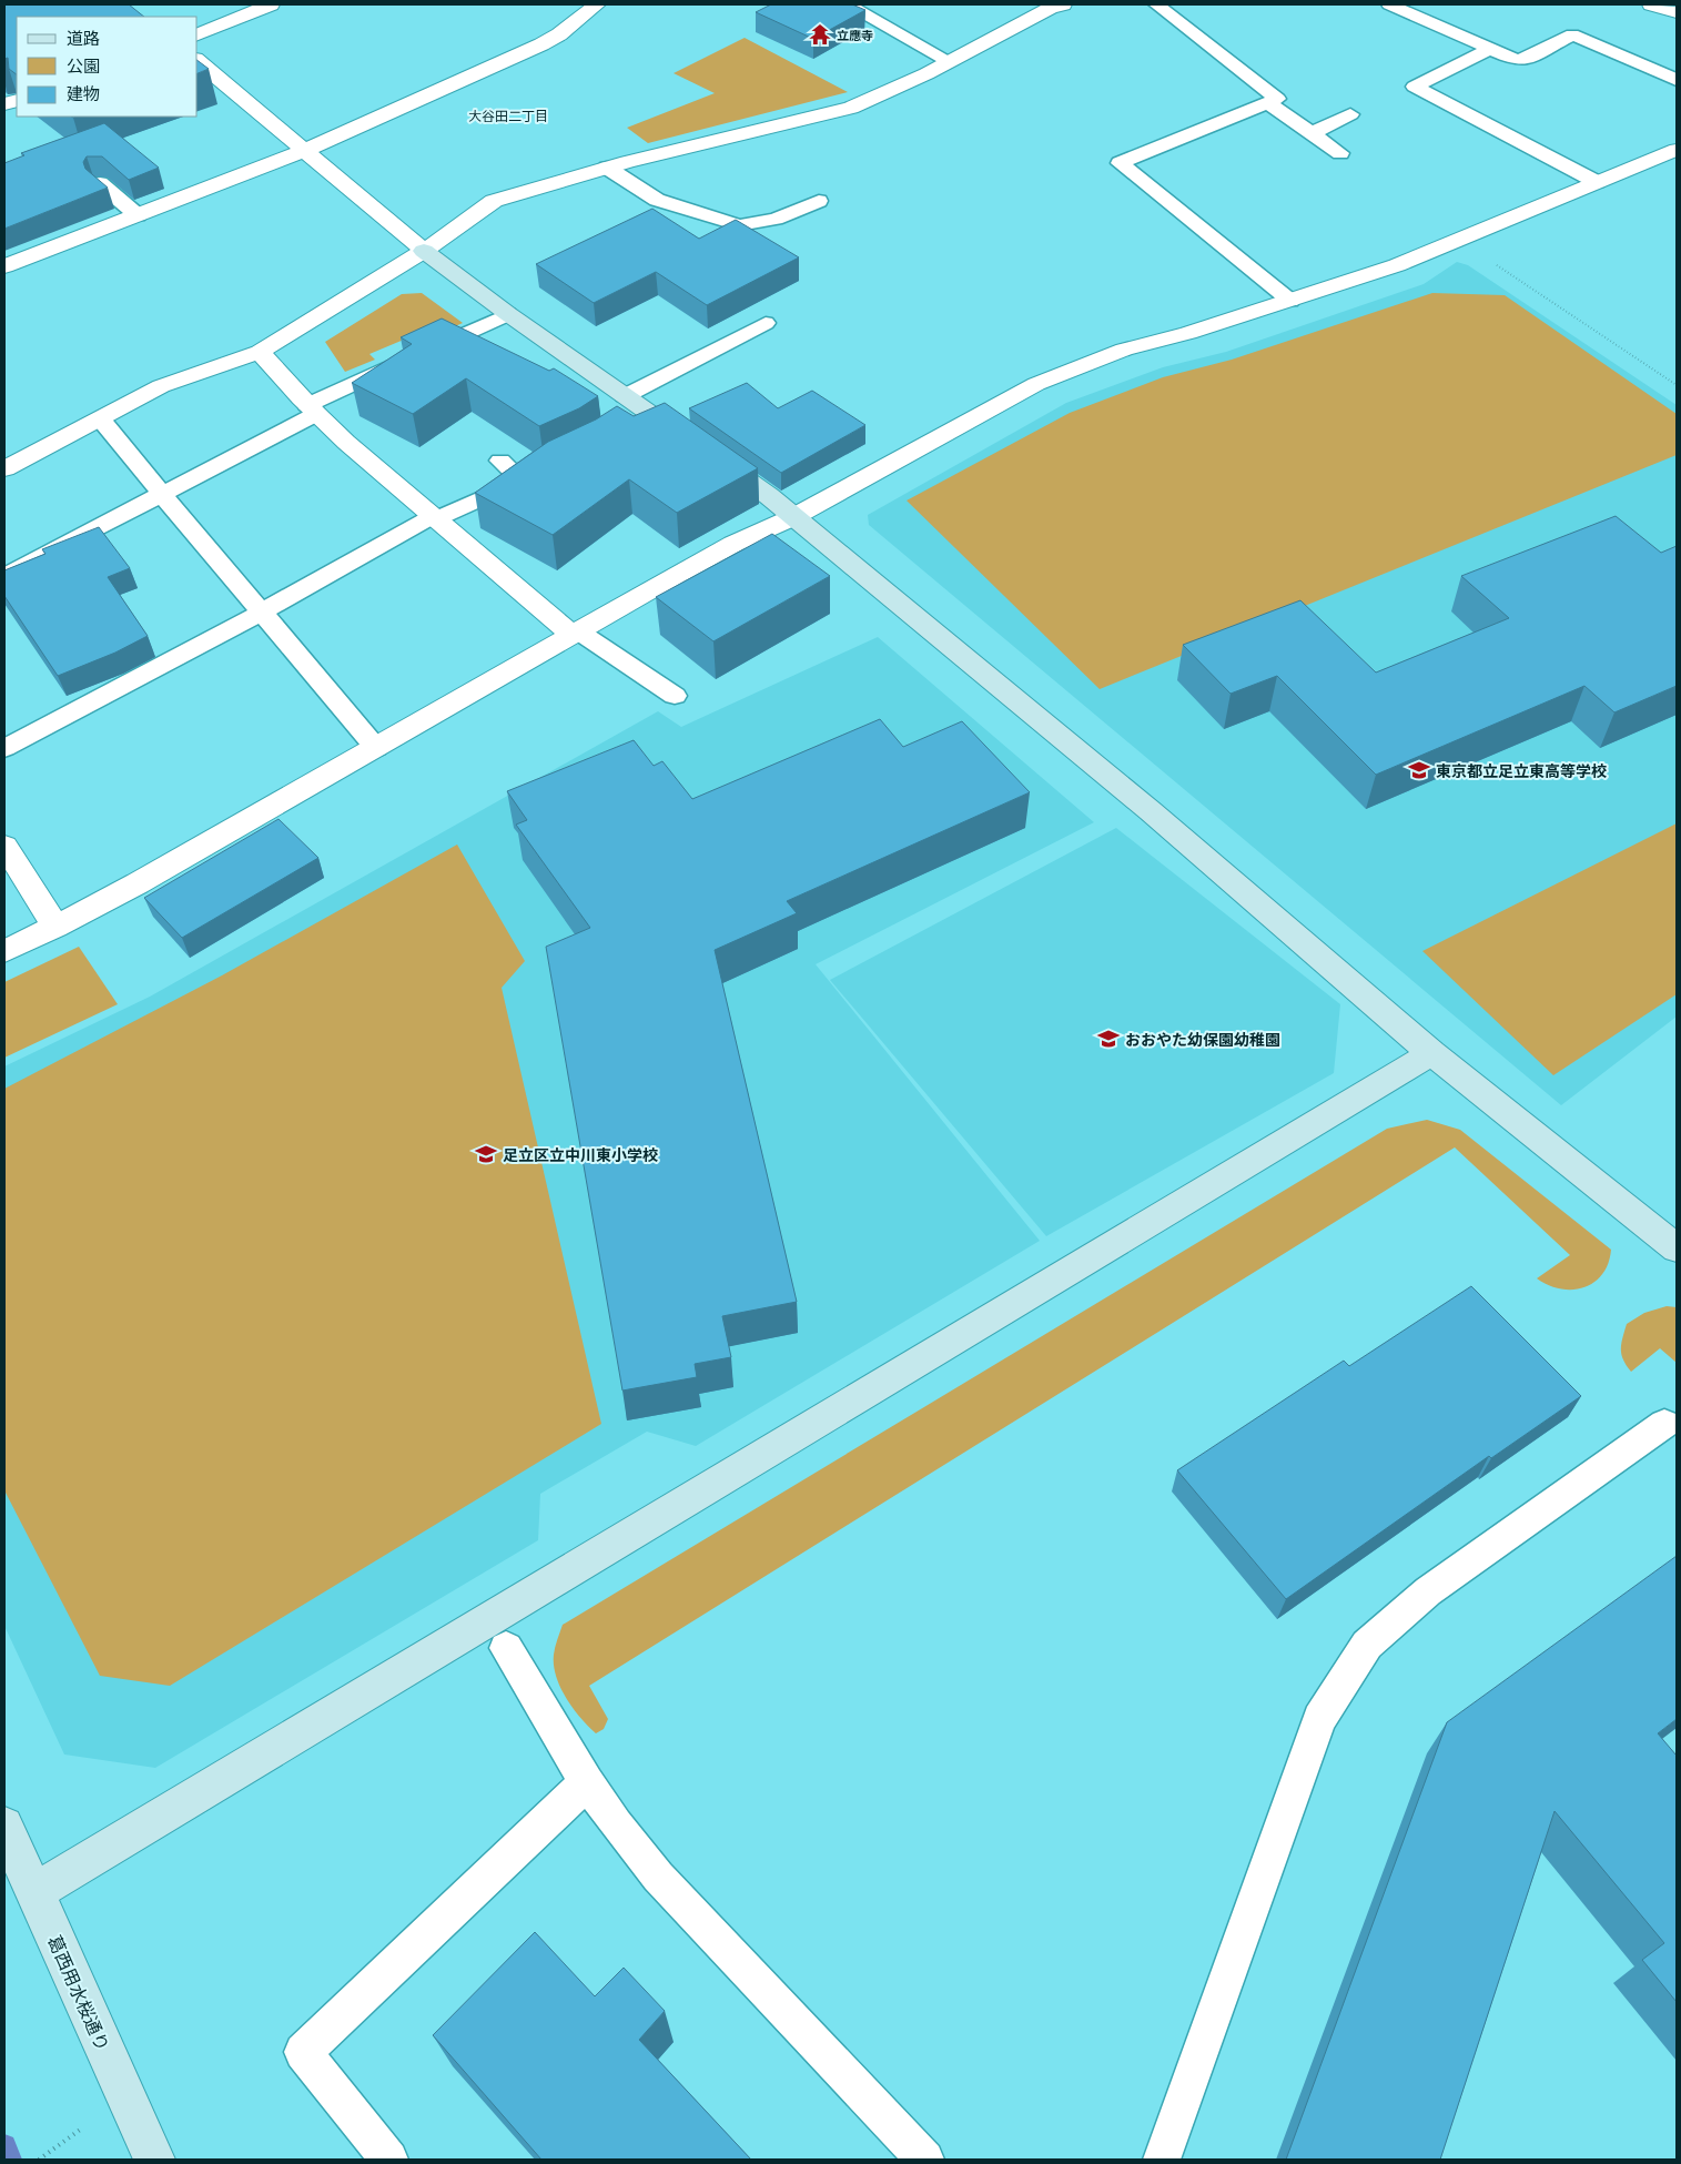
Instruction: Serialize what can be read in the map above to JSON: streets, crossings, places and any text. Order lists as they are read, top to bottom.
{
  "streets": {
    "street": ["葛西用水桜通り"]
  },
  "districts": ["大谷田二丁目"],
  "places": {
    "temple": ["立應寺"],
    "school or university": ["東京都立足立東高等学校", "おおやた幼保園幼稚園", "足立区立中川東小学校"]
  },
  "legend": ["道路", "公園", "建物"]
}
